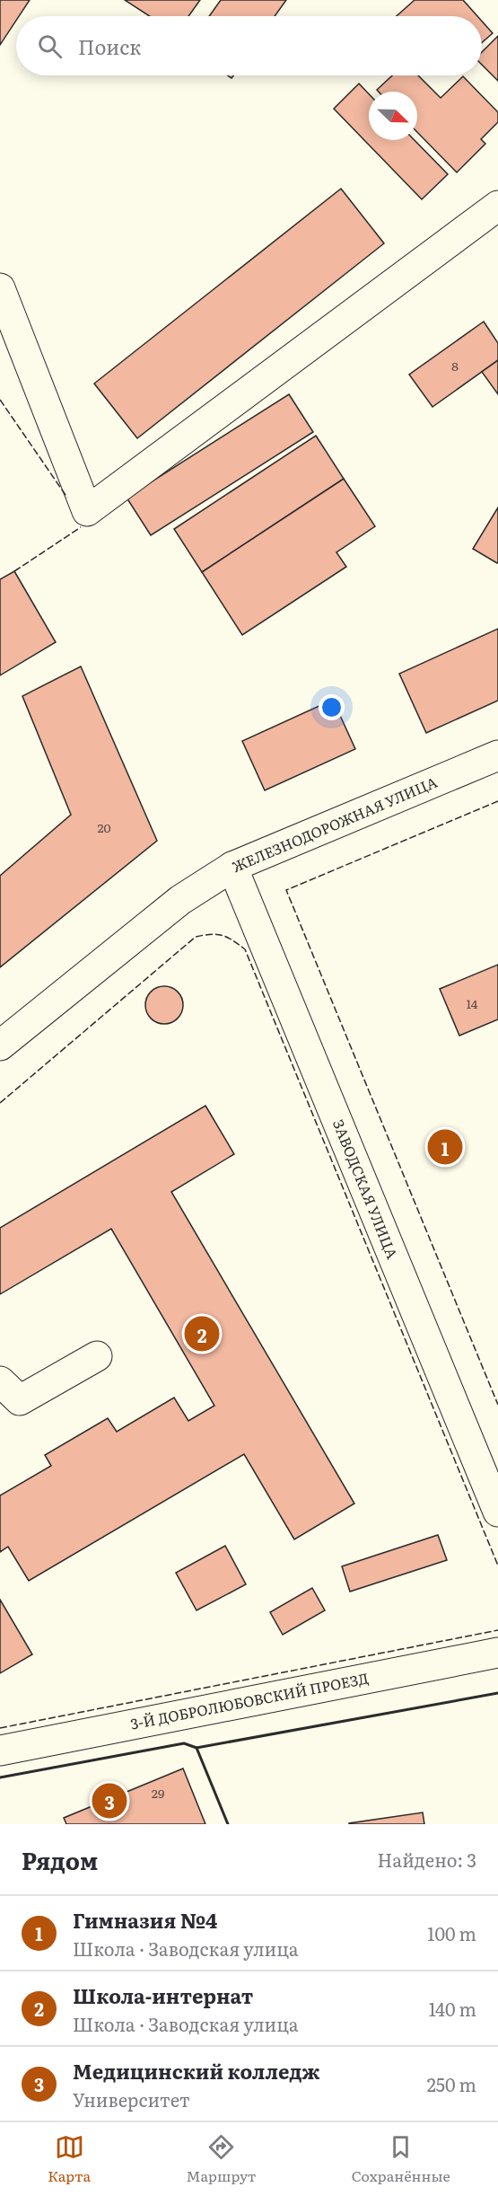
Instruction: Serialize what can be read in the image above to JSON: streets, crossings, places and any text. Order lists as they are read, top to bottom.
{
  "streets": {
    "street": ["ЖЕЛЕЗНОДОРОЖНАЯ УЛИЦА", "ЗАВОДСКАЯ УЛИЦА", "3-Й ДОБРОЛЮБОВСКИЙ ПРОЕЗД"]
  },
  "crossings": [
    ["ЖЕЛЕЗНОДОРОЖНАЯ УЛИЦА", "ЗАВОДСКАЯ УЛИЦА"]
  ],
  "house_numbers": [
    "8",
    "20",
    "14",
    "29"
  ],
  "north": "bottom right",
  "page": {
    "search": "Поиск",
    "pins": ["1", "2", "3"],
    "heading": ["Рядом", "Найдено: 3"],
    "list": [
      {
        "mark": "1",
        "name": "Гимназия №4",
        "note": "Школа · Заводская улица",
        "value": "100 m"
      },
      {
        "mark": "2",
        "name": "Школа-интернат",
        "note": "Школа · Заводская улица",
        "value": "140 m"
      },
      {
        "mark": "3",
        "name": "Медицинский колледж",
        "note": "Университет",
        "value": "250 m"
      }
    ],
    "nav": ["Карта", "Маршрут", "Сохранённые"]
  }
}
